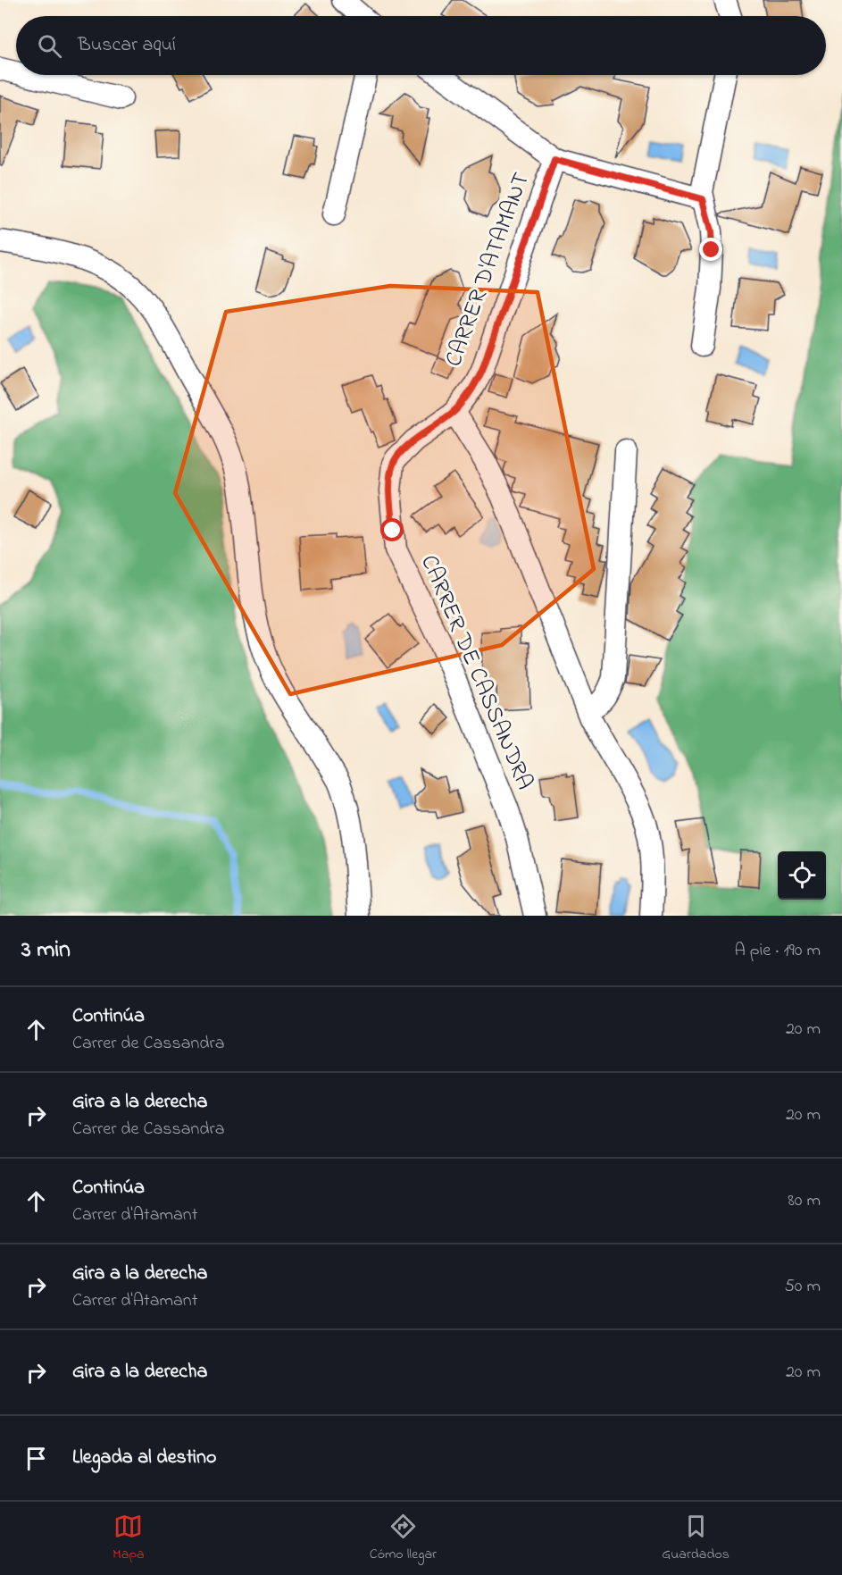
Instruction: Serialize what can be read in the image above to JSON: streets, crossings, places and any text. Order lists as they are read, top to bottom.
{
  "streets": {
    "street": ["CARRER D'ATAMANT", "CARRER DE CASSANDRA"]
  },
  "crossings": [
    ["CARRER D'ATAMANT", "CARRER DE CASSANDRA"]
  ],
  "page": {
    "search": "Buscar aquí",
    "heading": ["3 min", "A pie · 190 m"],
    "list": [
      ["Continúa", "Carrer de Cassandra", "20 m"],
      ["Gira a la derecha", "Carrer de Cassandra", "20 m"],
      ["Continúa", "Carrer d'Atamant", "80 m"],
      ["Gira a la derecha", "Carrer d'Atamant", "50 m"],
      ["Gira a la derecha", "20 m"],
      "Llegada al destino"
    ],
    "nav": ["Mapa", "Cómo llegar", "Guardados"]
  }
}
